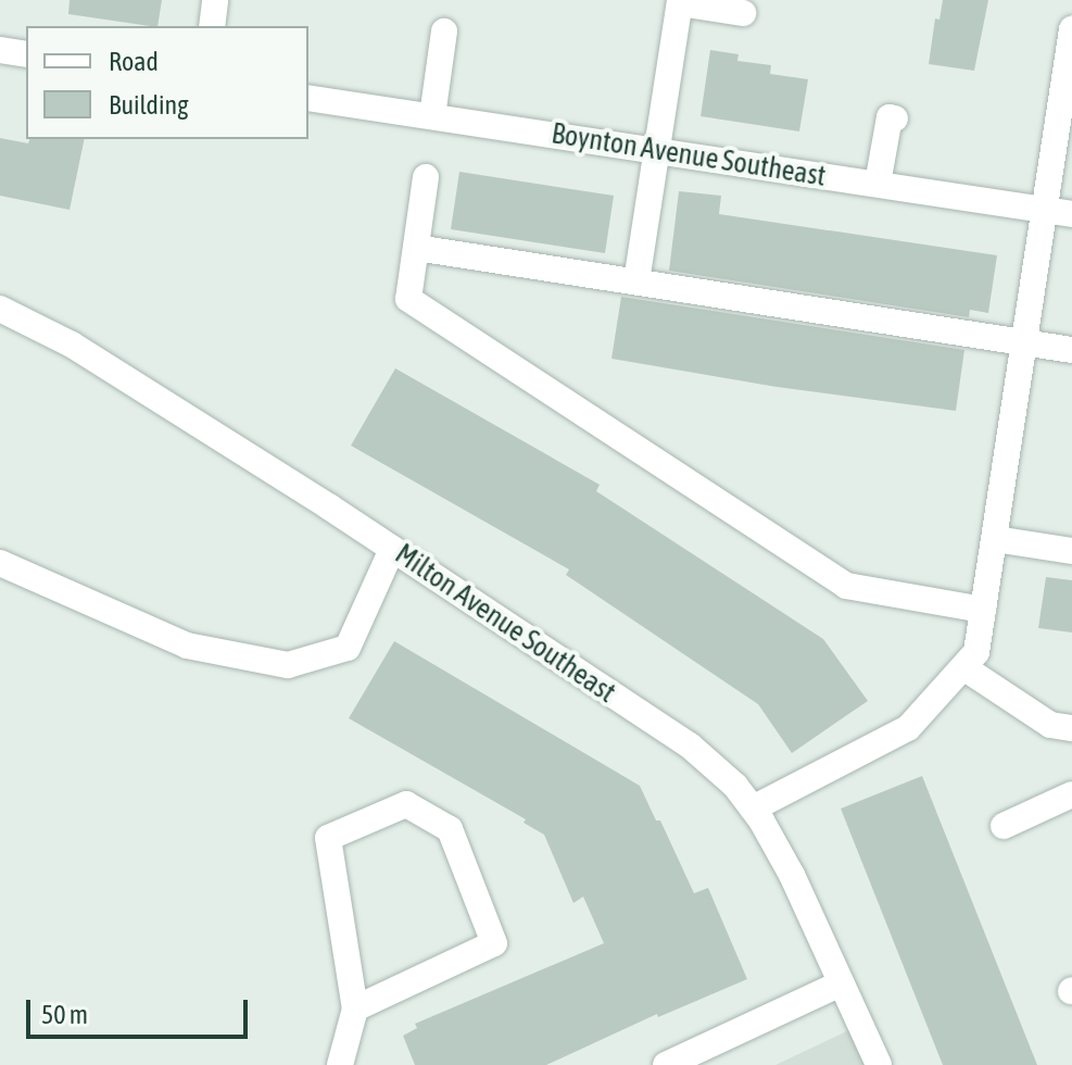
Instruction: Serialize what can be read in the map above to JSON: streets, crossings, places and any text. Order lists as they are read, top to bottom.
{
  "streets": {
    "street": ["Boynton Avenue Southeast", "Milton Avenue Southeast"]
  },
  "legend": ["Road", "Building"],
  "scale_bar": "50 m"
}
